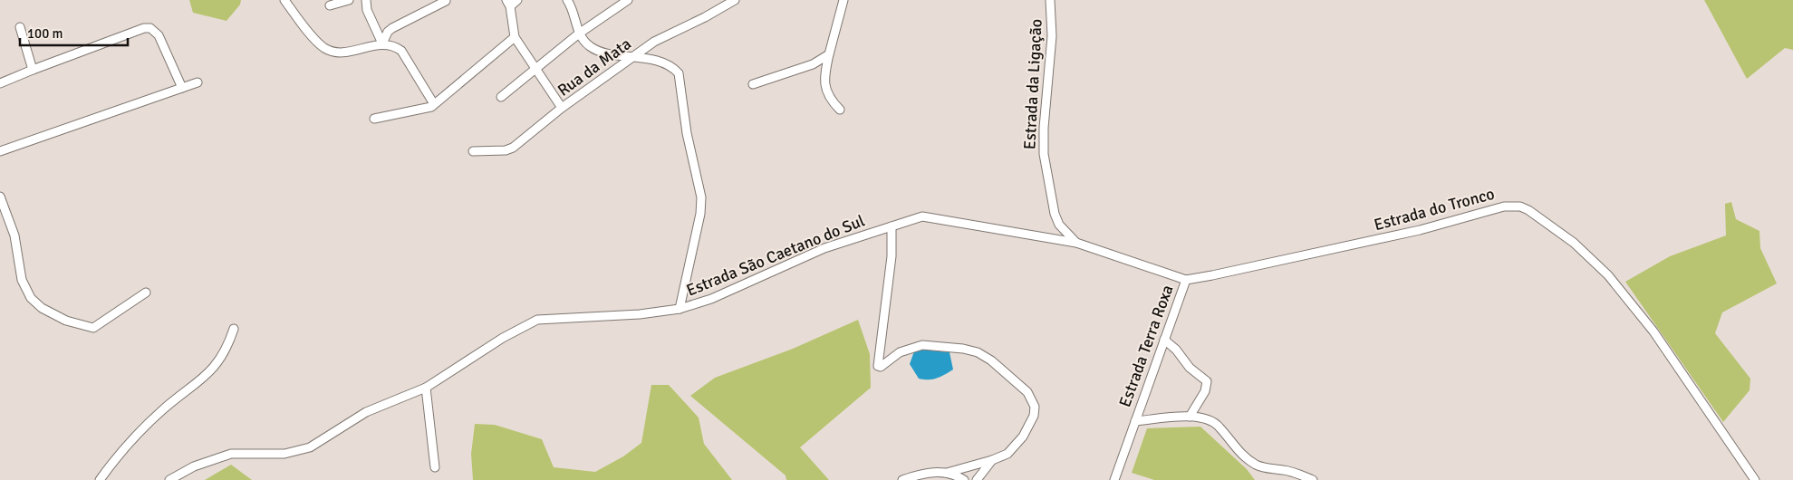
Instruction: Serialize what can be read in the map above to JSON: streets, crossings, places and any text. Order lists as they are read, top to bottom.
{
  "streets": {
    "street": [
      "Rua da Mata",
      "Estrada da Ligação",
      "Estrada do Tronco",
      "Estrada São Caetano do Sul",
      "Estrada Terra Roxa"
    ]
  },
  "crossings": [
    ["Estrada da Ligação", "Estrada São Caetano do Sul"],
    ["Estrada da Ligação", "Estrada Terra Roxa"],
    ["Estrada do Tronco", "Estrada Terra Roxa"],
    ["Estrada São Caetano do Sul", "Estrada Terra Roxa"]
  ],
  "scale_bar": "100 m"
}
